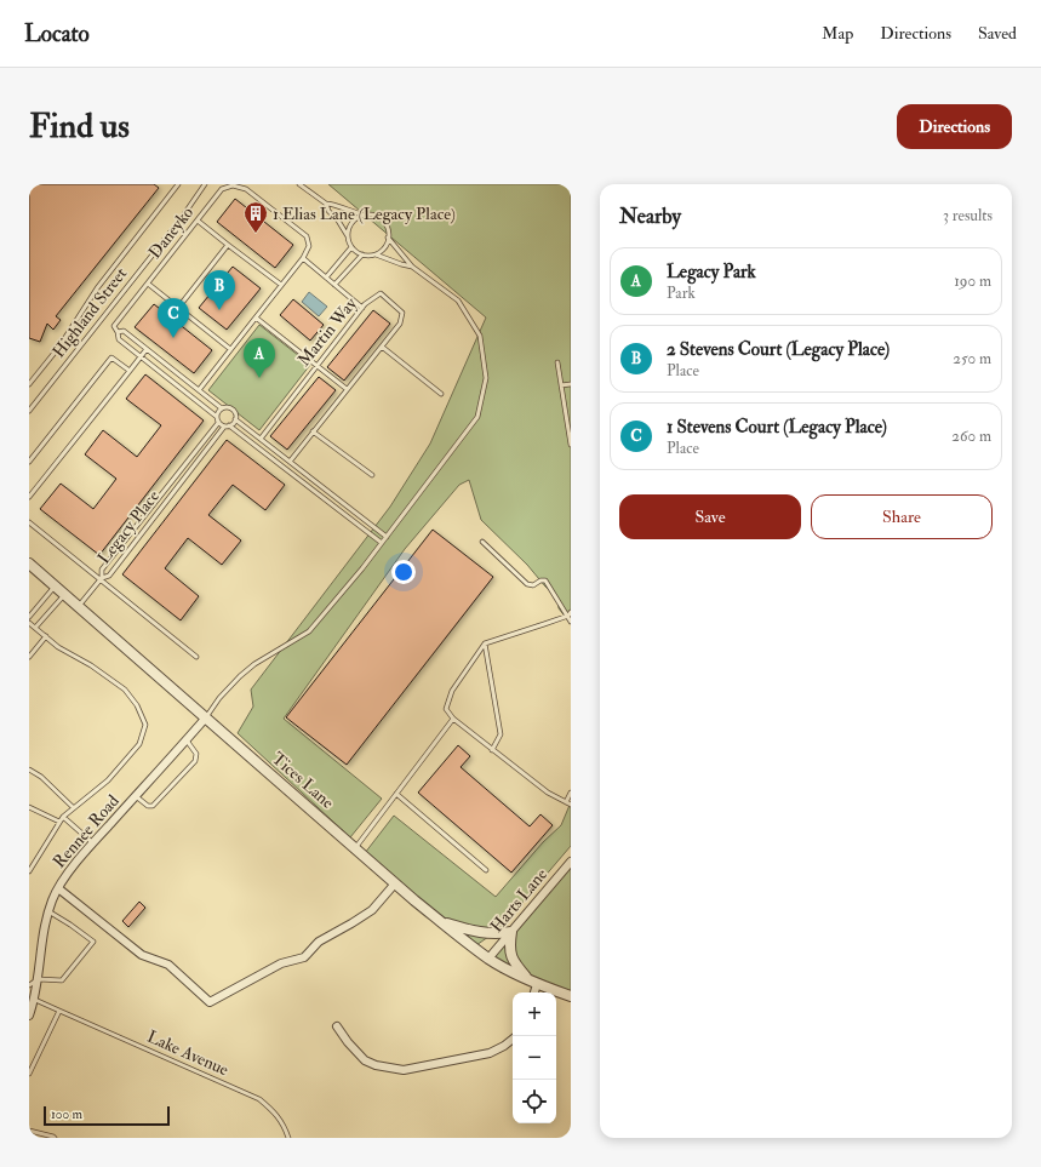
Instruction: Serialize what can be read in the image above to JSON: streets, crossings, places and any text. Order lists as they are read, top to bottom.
{
  "streets": {
    "street": ["Tices Lane", "Rennee Road", "Harts Lane"],
    "lane": [
      "Daneyko",
      "Highland Street",
      "Martin Way",
      "Legacy Place",
      "Lake Avenue"
    ]
  },
  "crossings": [
    ["Tices Lane", "Rennee Road"],
    ["Tices Lane", "Harts Lane"],
    ["Rennee Road", "Lake Avenue"]
  ],
  "places": {
    "building": ["1 Elias Lane (Legacy Place)"]
  },
  "scale_bar": "100 m",
  "page": {
    "header": "Locato",
    "nav": ["Map", "Directions", "Saved"],
    "buttons": [
      "Directions",
      ["Save", "Share"]
    ],
    "title": "Find us",
    "heading": ["Nearby", "3 results"],
    "list": [
      {
        "mark": "A",
        "name": "Legacy Park",
        "note": "Park",
        "value": "190 m"
      },
      {
        "mark": "B",
        "name": "2 Stevens Court (Legacy Place)",
        "note": "Place",
        "value": "250 m"
      },
      {
        "mark": "C",
        "name": "1 Stevens Court (Legacy Place)",
        "note": "Place",
        "value": "260 m"
      }
    ],
    "pins": ["B", "C", "A"],
    "map_buttons": ["+", "−"],
    "scale": "100 m"
  }
}
